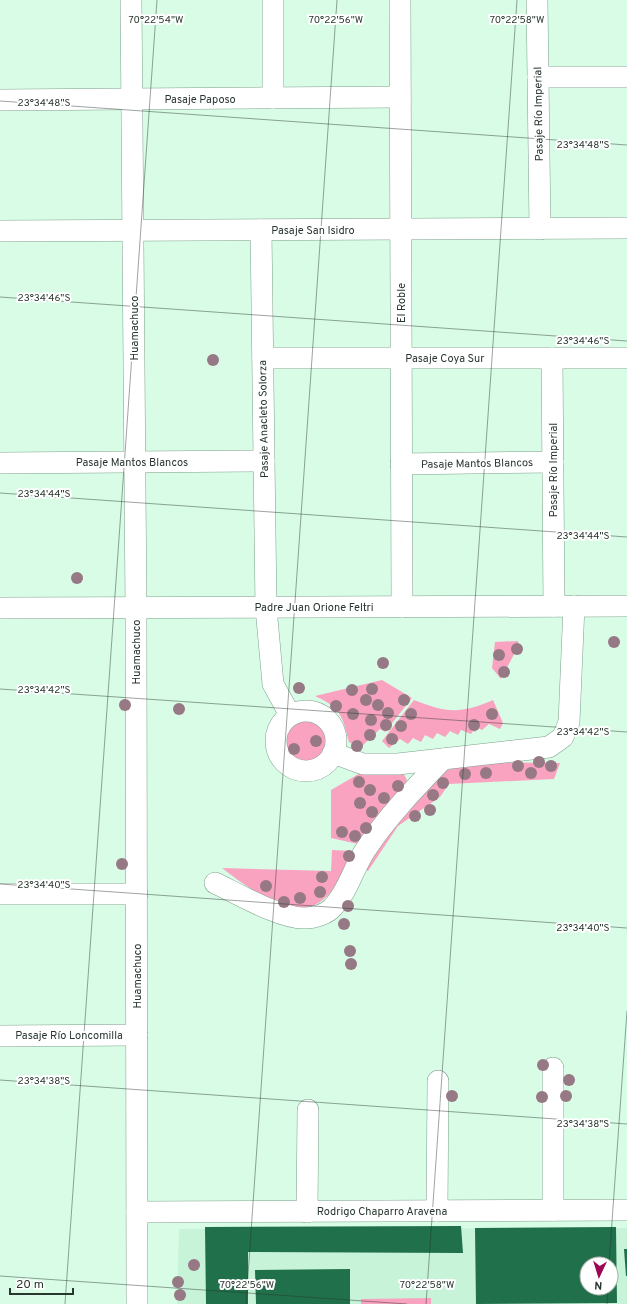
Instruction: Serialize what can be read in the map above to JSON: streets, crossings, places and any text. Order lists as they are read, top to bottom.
{
  "streets": {
    "street": [
      "Pasaje Paposo",
      "Pasaje Río Imperial",
      "Pasaje San Isidro",
      "El Roble",
      "Huamachuco",
      "Pasaje Coya Sur",
      "Pasaje Anacleto Solorza",
      "Pasaje Mantos Blancos",
      "Padre Juan Orione Feltri",
      "Pasaje Río Loncomilla",
      "Rodrigo Chaparro Aravena"
    ]
  },
  "crossings": [
    ["Pasaje Paposo", "El Roble"],
    ["Pasaje Paposo", "Huamachuco"],
    ["Pasaje Río Imperial", "Pasaje San Isidro"],
    ["Pasaje Río Imperial", "Pasaje Coya Sur"],
    ["Pasaje Río Imperial", "Pasaje Mantos Blancos"],
    ["Pasaje Río Imperial", "Padre Juan Orione Feltri"],
    ["Pasaje San Isidro", "El Roble"],
    ["Pasaje San Isidro", "Huamachuco"],
    ["Pasaje San Isidro", "Pasaje Anacleto Solorza"],
    ["El Roble", "Pasaje Coya Sur"],
    ["El Roble", "Pasaje Mantos Blancos"],
    ["El Roble", "Padre Juan Orione Feltri"],
    ["Huamachuco", "Pasaje Mantos Blancos"],
    ["Huamachuco", "Padre Juan Orione Feltri"],
    ["Huamachuco", "Pasaje Río Loncomilla"],
    ["Huamachuco", "Rodrigo Chaparro Aravena"],
    ["Pasaje Coya Sur", "Pasaje Anacleto Solorza"],
    ["Pasaje Anacleto Solorza", "Pasaje Mantos Blancos"],
    ["Pasaje Anacleto Solorza", "Padre Juan Orione Feltri"]
  ],
  "scale_bar": "20 m",
  "north": "bottom",
  "coordinates": [
    "70°22'54\"W",
    "70°22'56\"W",
    "70°22'58\"W",
    "23°34'48\"S",
    "23°34'46\"S",
    "23°34'44\"S",
    "23°34'42\"S",
    "23°34'40\"S",
    "23°34'38\"S"
  ]
}
